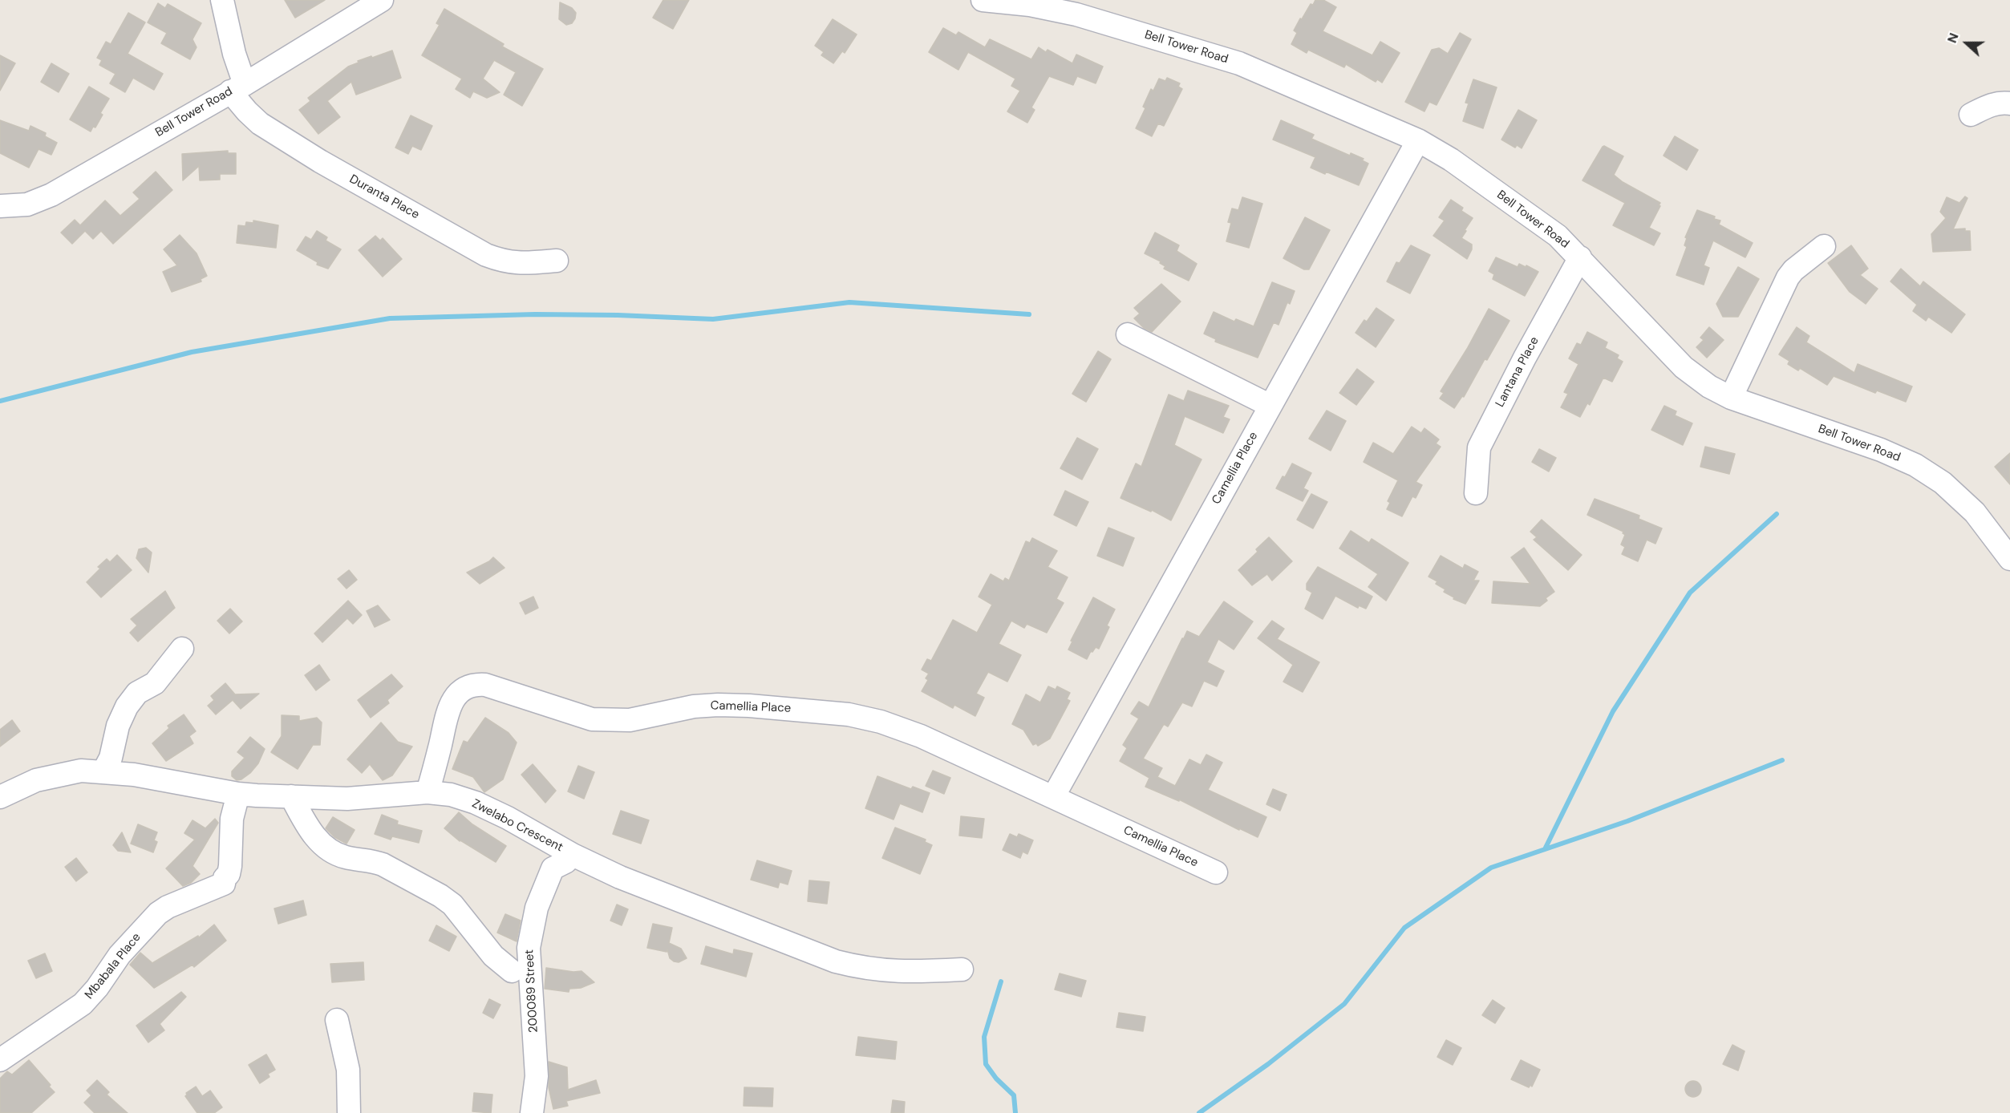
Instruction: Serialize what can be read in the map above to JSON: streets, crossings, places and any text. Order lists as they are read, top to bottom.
{
  "streets": {
    "street": [
      "Bell Tower Road",
      "Duranta Place",
      "Lantana Place",
      "Camellia Place",
      "Zwelabo Crescent",
      "Mbabala Place",
      "200089 Street"
    ]
  },
  "crossings": [
    ["Bell Tower Road", "Duranta Place"],
    ["Bell Tower Road", "Lantana Place"],
    ["Bell Tower Road", "Camellia Place"],
    ["Camellia Place", "Zwelabo Crescent"],
    ["Zwelabo Crescent", "Mbabala Place"],
    ["Zwelabo Crescent", "200089 Street"]
  ],
  "north": "left"
}
